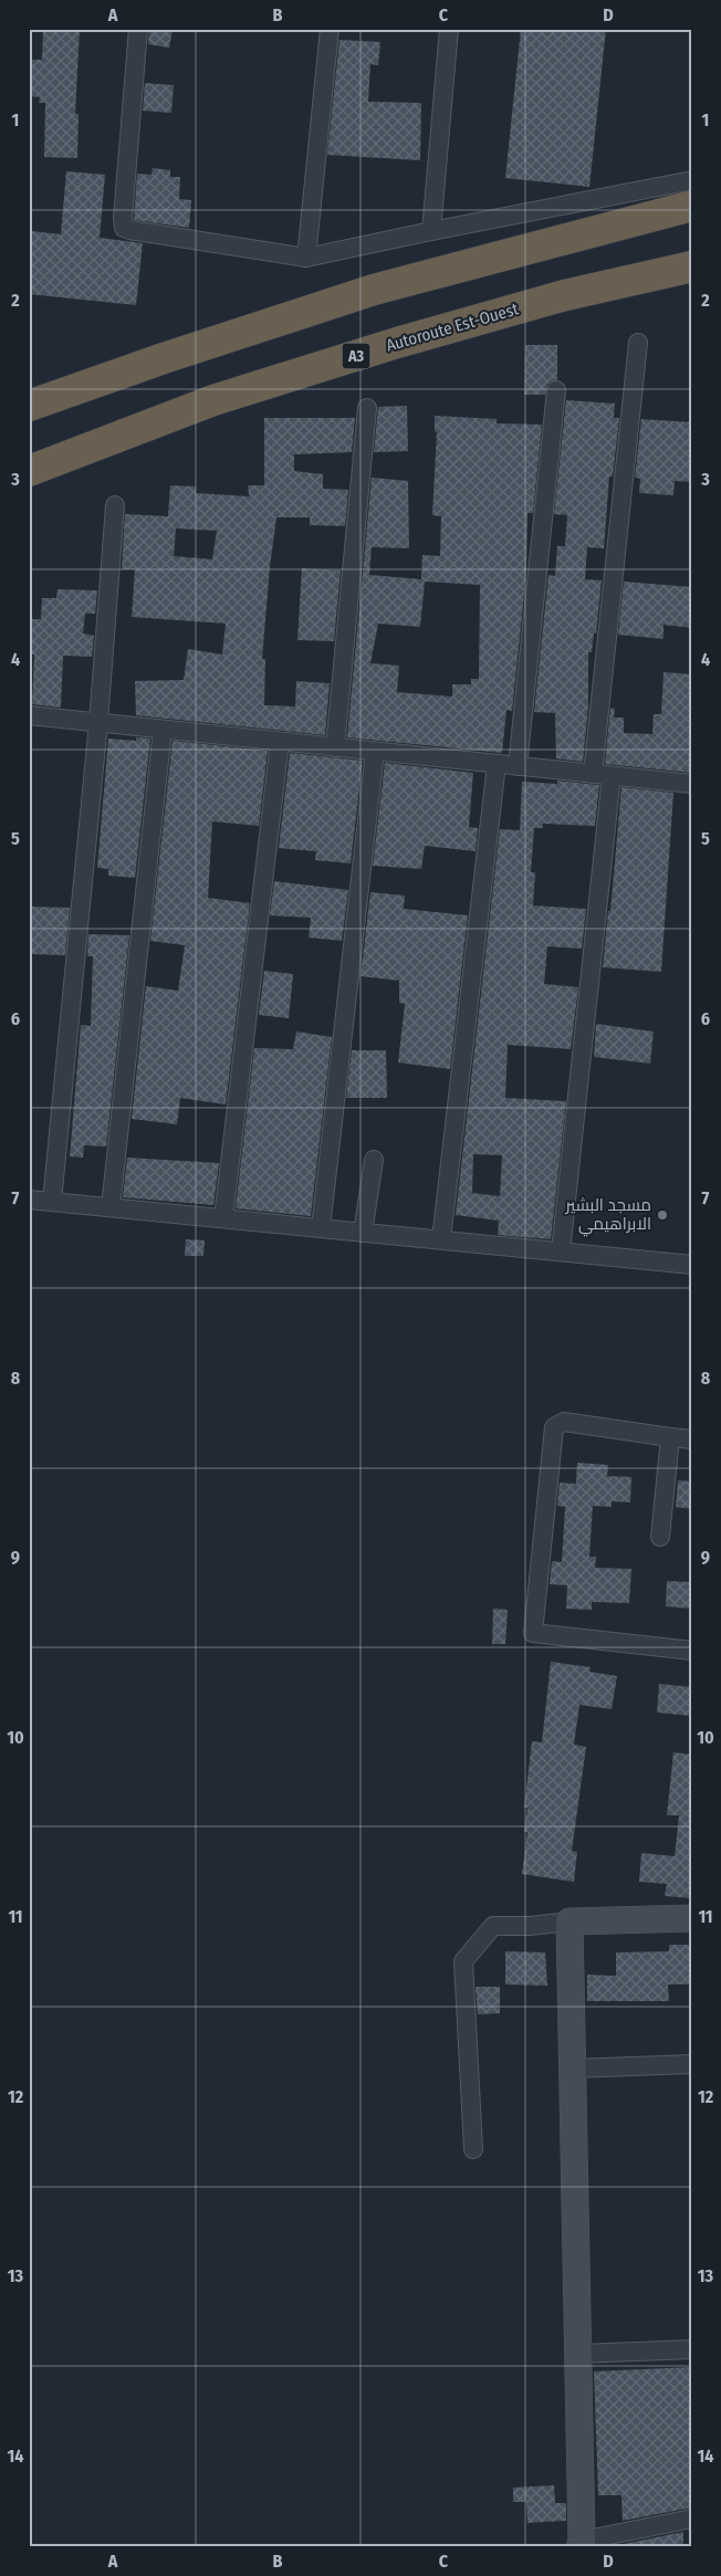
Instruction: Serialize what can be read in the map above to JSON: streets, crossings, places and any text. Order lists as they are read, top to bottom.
{
  "streets": {
    "highway": ["Autoroute Est-Ouest", "A3"]
  },
  "places": ["مسجد البشير الابراهيمي"],
  "grid": {
    "columns": [
      "A",
      "B",
      "C",
      "D"
    ],
    "rows": [
      "1",
      "2",
      "3",
      "4",
      "5",
      "6",
      "7",
      "8",
      "9",
      "10",
      "11",
      "12",
      "13",
      "14"
    ]
  }
}
